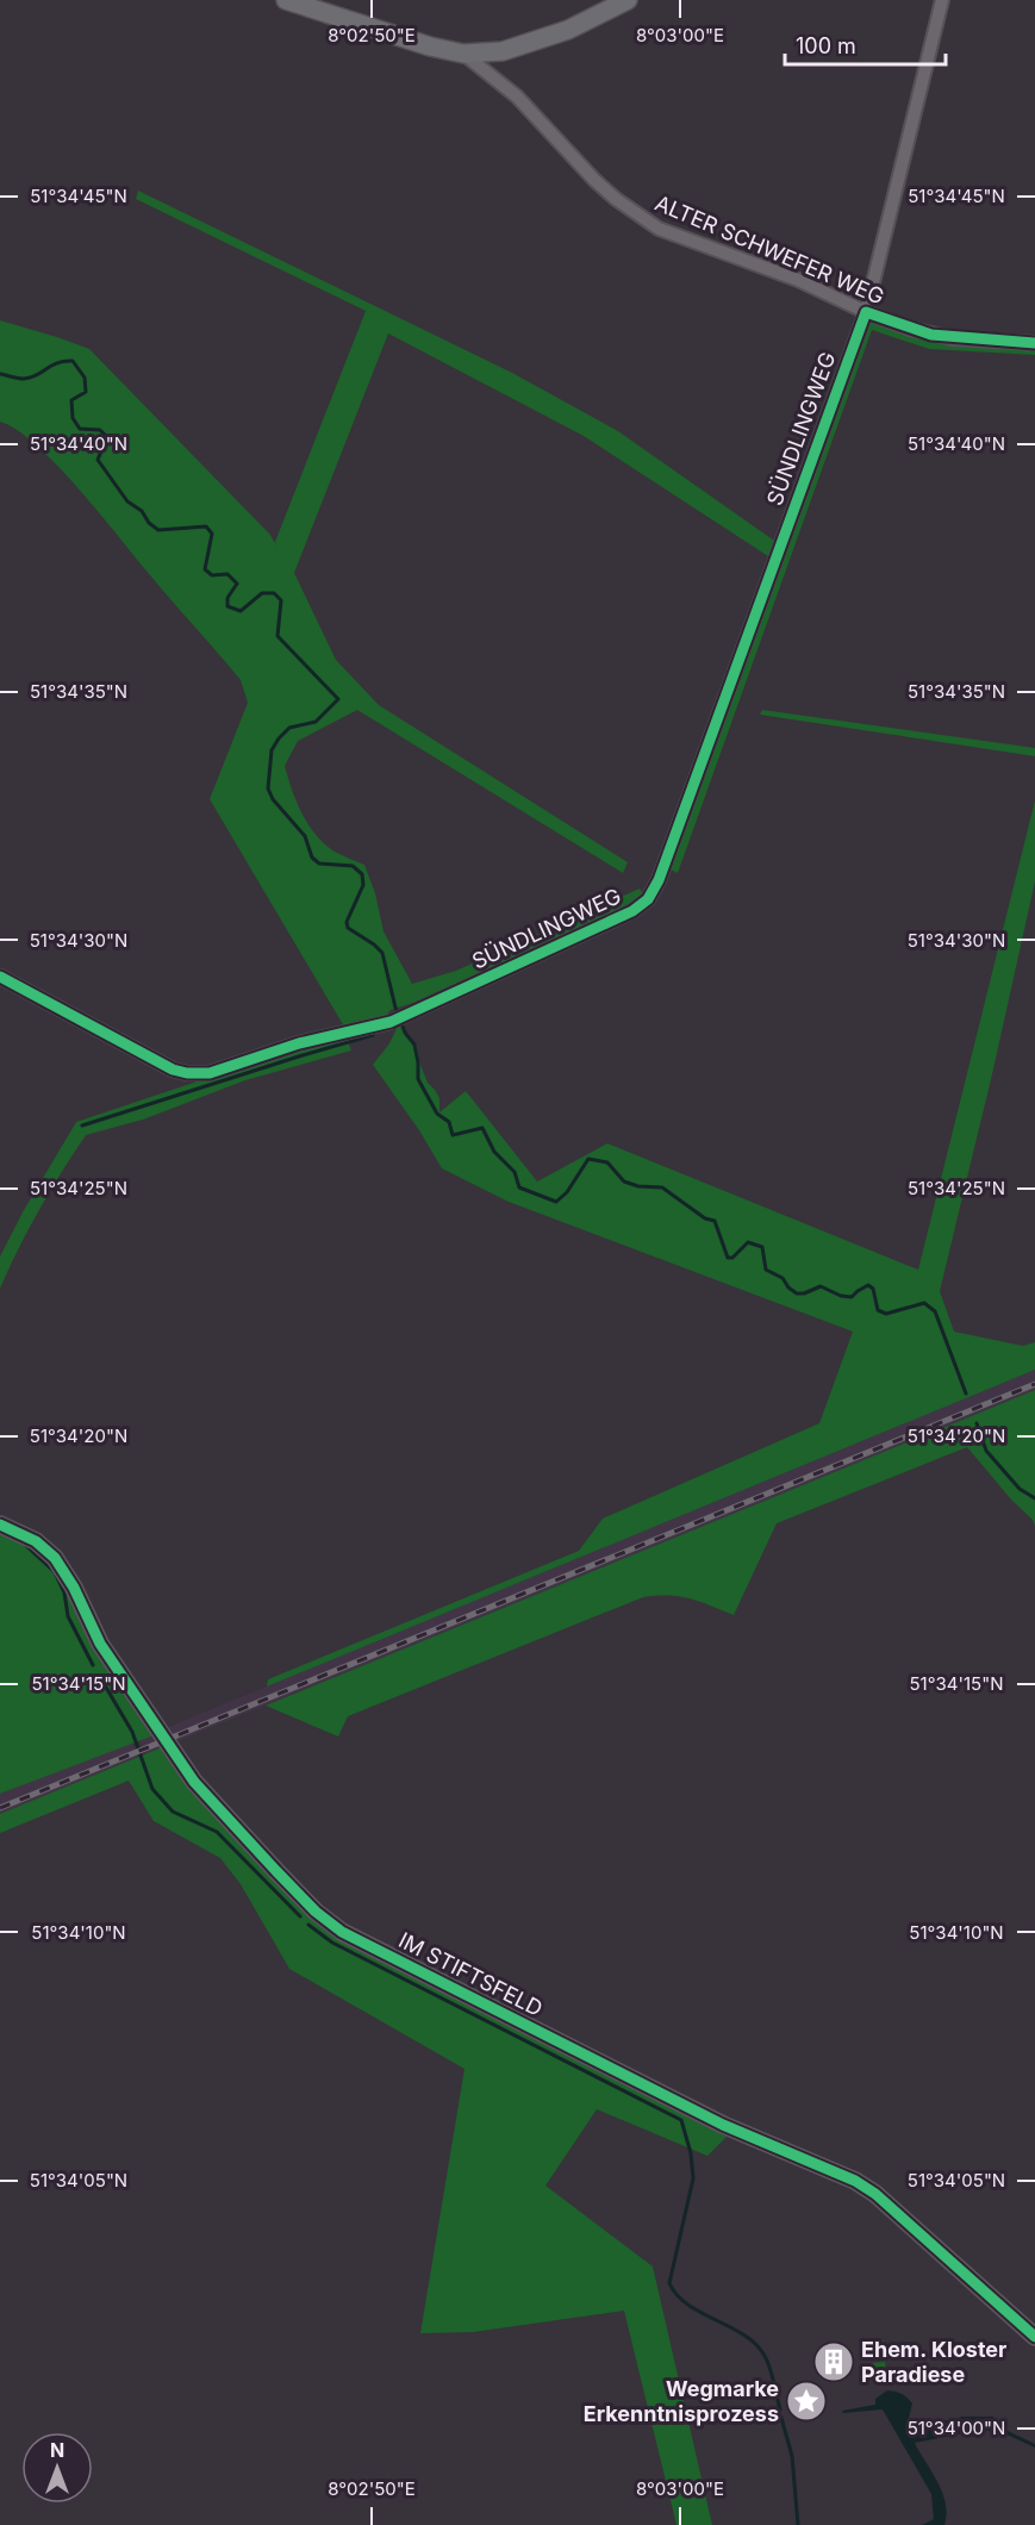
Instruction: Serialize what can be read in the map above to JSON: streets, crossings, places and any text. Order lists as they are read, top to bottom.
{
  "streets": {
    "street": ["ALTER SCHWEFER WEG", "SÜNDLINGWEG", "IM STIFTSFELD"]
  },
  "crossings": [
    ["ALTER SCHWEFER WEG", "SÜNDLINGWEG"]
  ],
  "places": {
    "building": ["Ehem. Kloster Paradiese"],
    "place": ["Wegmarke Erkenntnisprozess"]
  },
  "scale_bar": "100 m",
  "north": "top",
  "coordinates": [
    "8°02'50\"E",
    "8°03'00\"E",
    "51°34'45\"N",
    "51°34'40\"N",
    "51°34'35\"N",
    "51°34'30\"N",
    "51°34'25\"N",
    "51°34'20\"N",
    "51°34'15\"N",
    "51°34'10\"N",
    "51°34'05\"N",
    "51°34'00\"N"
  ]
}
